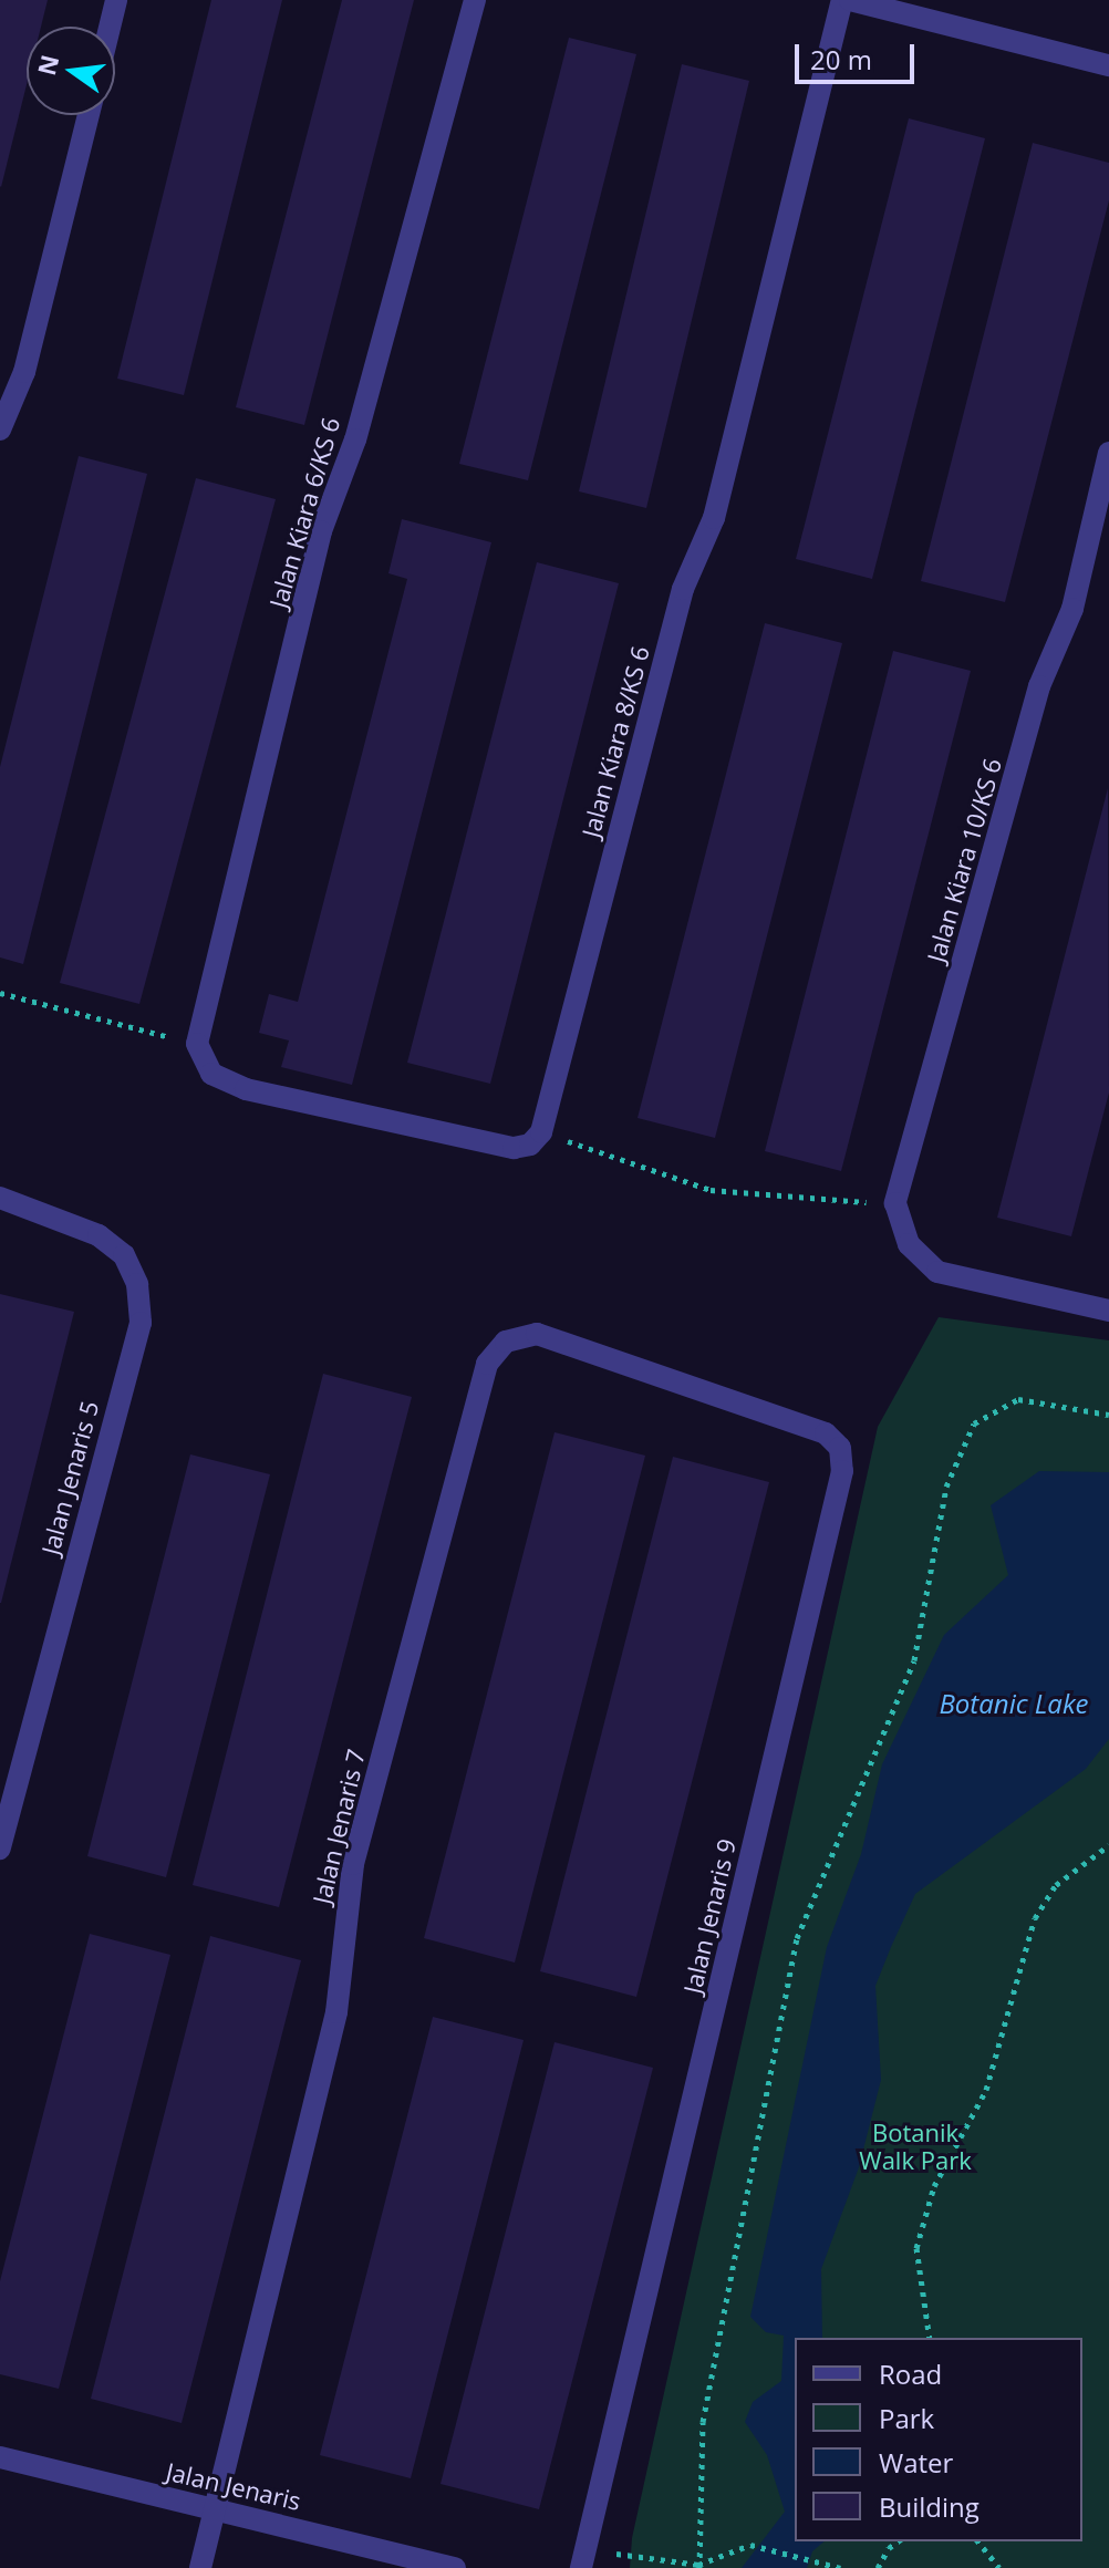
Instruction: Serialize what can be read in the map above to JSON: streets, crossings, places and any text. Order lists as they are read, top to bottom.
{
  "streets": {
    "street": [
      "Jalan Kiara 6/KS 6",
      "Jalan Kiara 8/KS 6",
      "Jalan Kiara 10/KS 6",
      "Jalan Jenaris 5",
      "Jalan Jenaris 7",
      "Jalan Jenaris 9",
      "Jalan Jenaris"
    ]
  },
  "crossings": [
    ["Jalan Jenaris 7", "Jalan Jenaris 9"],
    ["Jalan Jenaris 7", "Jalan Jenaris"]
  ],
  "water": ["Botanic Lake"],
  "parks": ["Botanik Walk Park"],
  "legend": [
    "Road",
    "Park",
    "Water",
    "Building"
  ],
  "scale_bar": "20 m",
  "north": "left"
}
